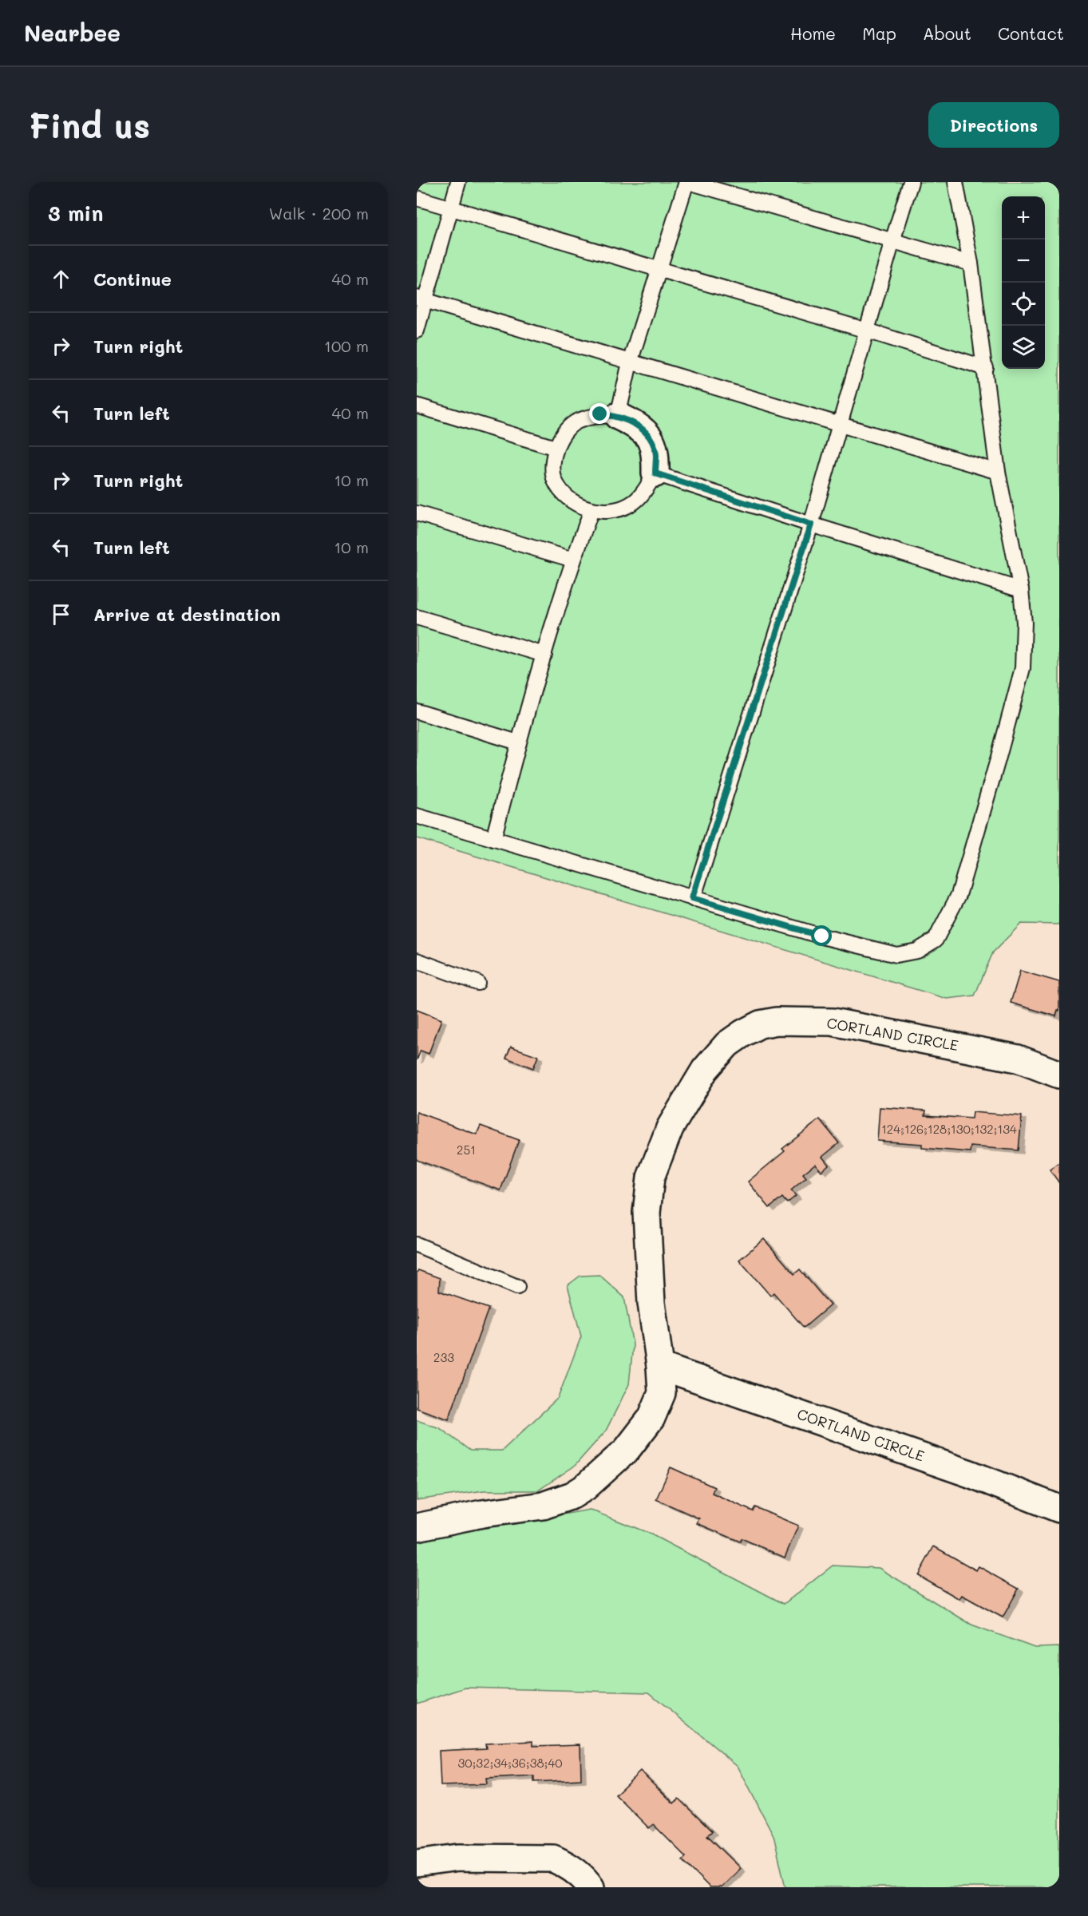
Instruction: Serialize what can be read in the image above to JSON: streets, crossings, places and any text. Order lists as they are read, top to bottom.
{
  "streets": {
    "street": ["CORTLAND CIRCLE"]
  },
  "house_numbers": [
    "124;126;128;130;132;134",
    "251",
    "233",
    "30;32;34;36;38;40"
  ],
  "page": {
    "header": "Nearbee",
    "nav": [
      "Home",
      "Map",
      "About",
      "Contact"
    ],
    "buttons": "Directions",
    "title": "Find us",
    "heading": ["3 min", "Walk · 200 m"],
    "map_buttons": ["+", "−"],
    "list": [
      ["Continue", "40 m"],
      ["Turn right", "100 m"],
      ["Turn left", "40 m"],
      ["Turn right", "10 m"],
      ["Turn left", "10 m"],
      "Arrive at destination"
    ]
  }
}
